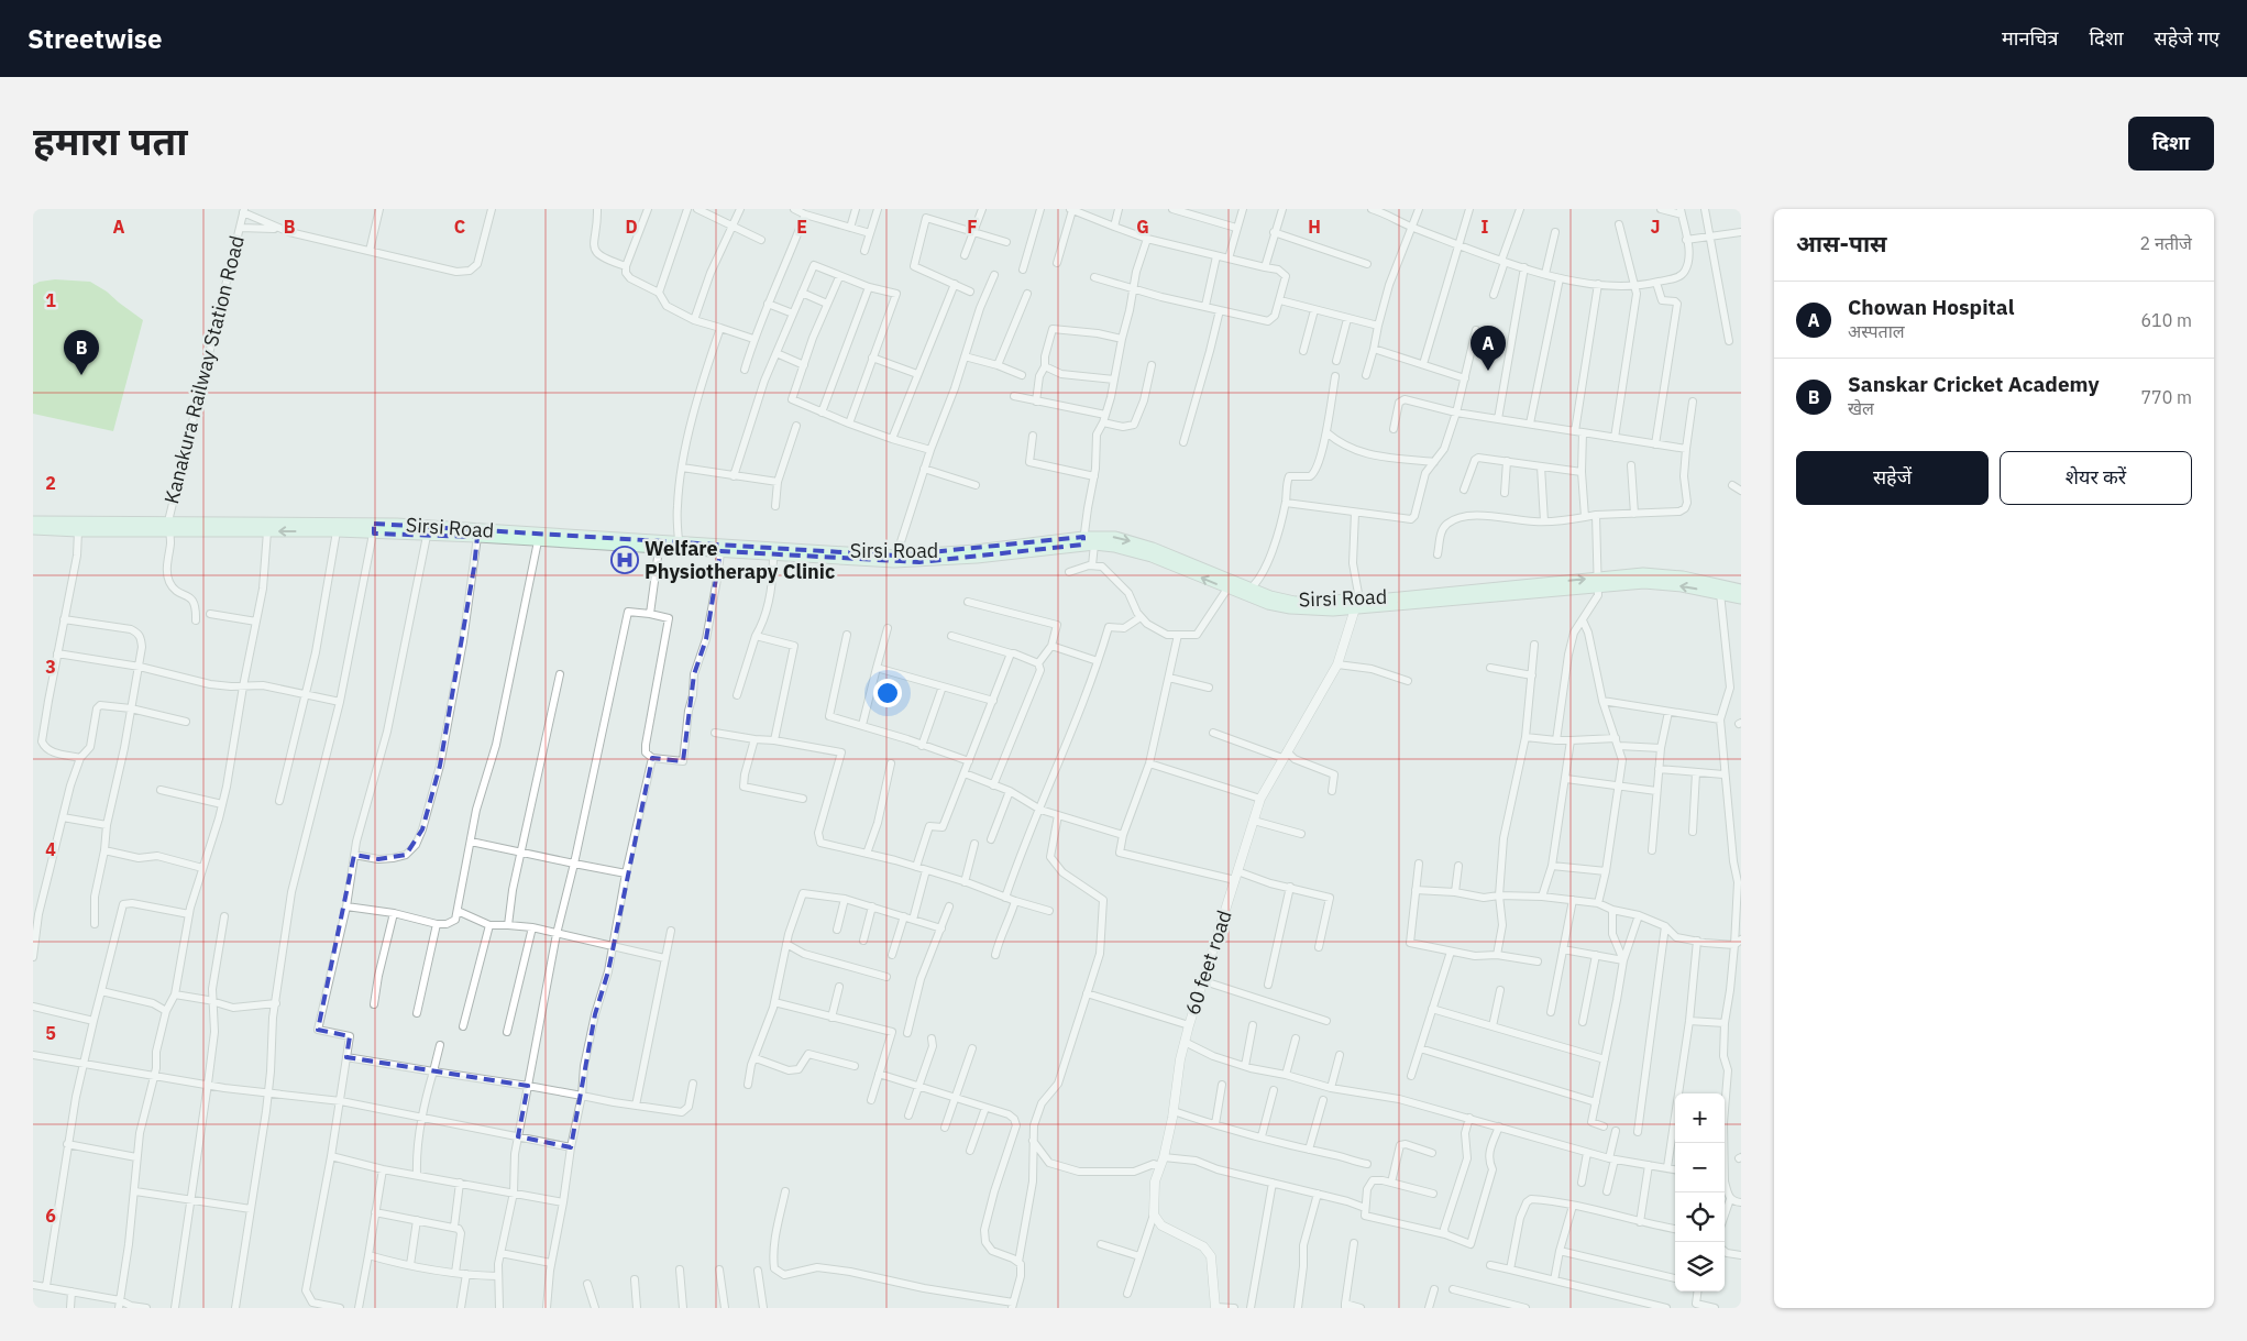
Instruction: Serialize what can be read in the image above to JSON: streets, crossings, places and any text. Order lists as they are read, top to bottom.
{
  "streets": {
    "main road": ["Sirsi Road"],
    "street": ["Kanakura Railway Station Road", "60 feet road"]
  },
  "crossings": [
    ["Kanakura Railway Station Road", "Sirsi Road"],
    ["Sirsi Road", "60 feet road"]
  ],
  "places": {
    "hospital": ["Welfare Physiotherapy Clinic"]
  },
  "page": {
    "header": "Streetwise",
    "nav": ["मानचित्र", "दिशा", "सहेजे गए"],
    "title": "हमारा पता",
    "buttons": [
      "दिशा",
      ["सहेजें", "शेयर करें"]
    ],
    "heading": ["आस-पास", "2 नतीजे"],
    "list": [
      {
        "mark": "A",
        "name": "Chowan Hospital",
        "note": "अस्पताल",
        "value": "610 m"
      },
      {
        "mark": "B",
        "name": "Sanskar Cricket Academy",
        "note": "खेल",
        "value": "770 m"
      }
    ],
    "pins": ["A", "B"],
    "map_buttons": ["+", "−"]
  },
  "grid": {
    "columns": [
      "A",
      "B",
      "C",
      "D",
      "E",
      "F",
      "G",
      "H",
      "I",
      "J"
    ],
    "rows": [
      "1",
      "2",
      "3",
      "4",
      "5",
      "6"
    ]
  }
}
